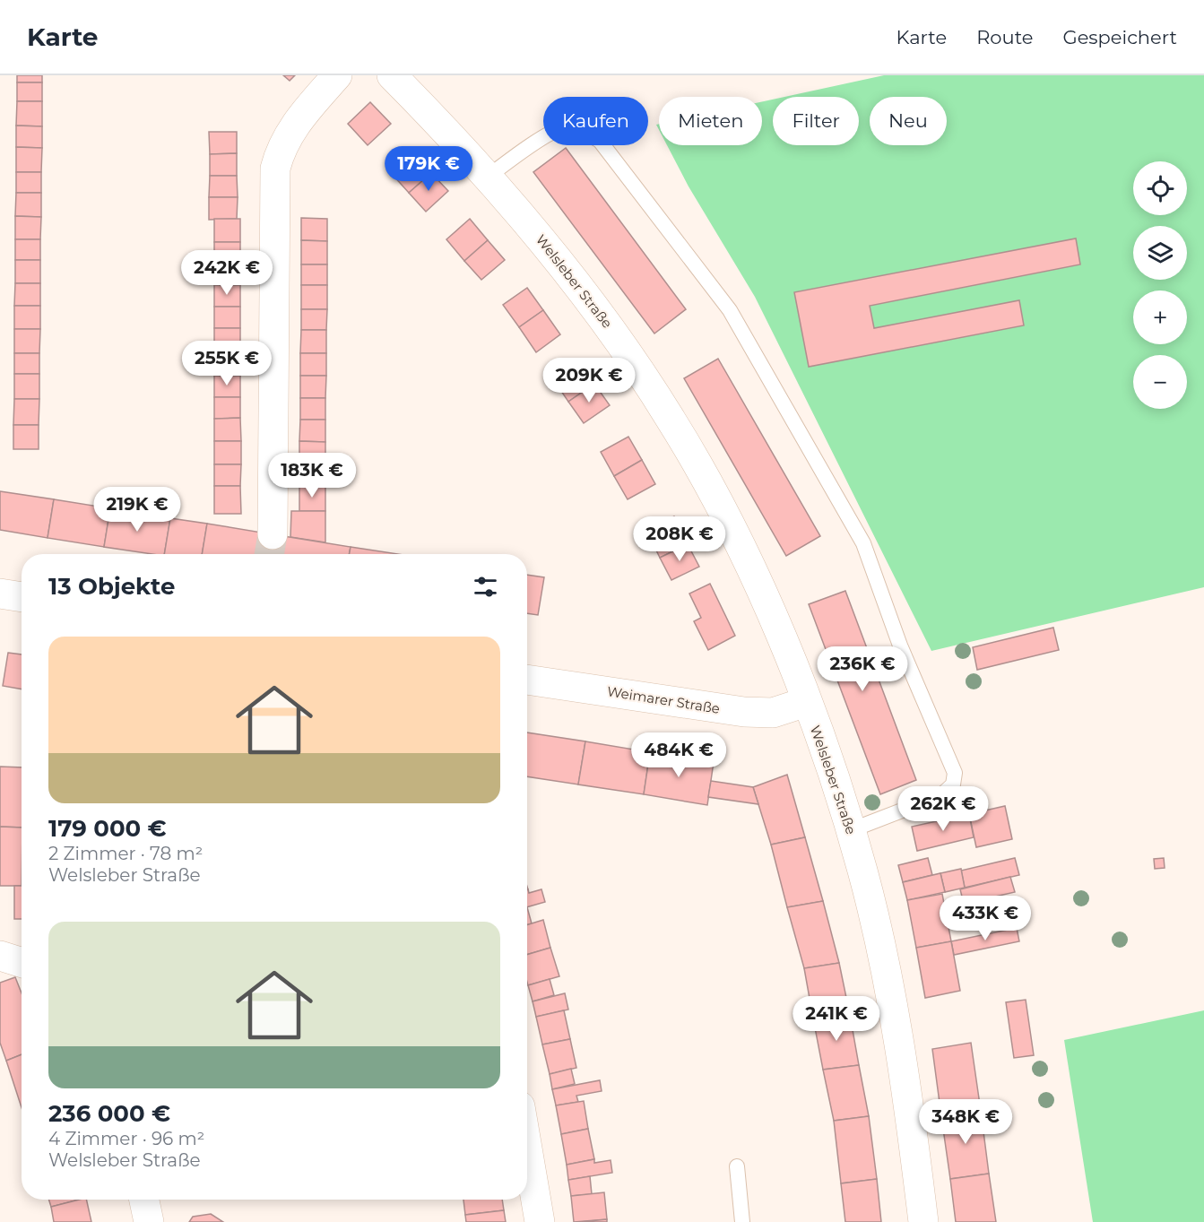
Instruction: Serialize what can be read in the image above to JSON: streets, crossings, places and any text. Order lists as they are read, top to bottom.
{
  "streets": {
    "street": ["Welsleber Straße", "Weimarer Straße"]
  },
  "crossings": [
    ["Welsleber Straße", "Weimarer Straße"]
  ],
  "page": {
    "header": "Karte",
    "nav": ["Karte", "Route", "Gespeichert"],
    "chip": [
      "Kaufen",
      "Mieten",
      "Filter",
      "Neu"
    ],
    "price": [
      "179K €",
      "242K €",
      "255K €",
      "209K €",
      "183K €",
      "219K €",
      "208K €",
      "236K €",
      "484K €",
      "262K €",
      "433K €",
      "241K €",
      "348K €"
    ],
    "map_buttons": ["+", "−"],
    "heading": "13 Objekte",
    "list": [
      {
        "name": "179 000 €",
        "note": "2 Zimmer · 78 m² · Welsleber Straße"
      },
      {
        "name": "236 000 €",
        "note": "4 Zimmer · 96 m² · Welsleber Straße"
      }
    ]
  }
}
